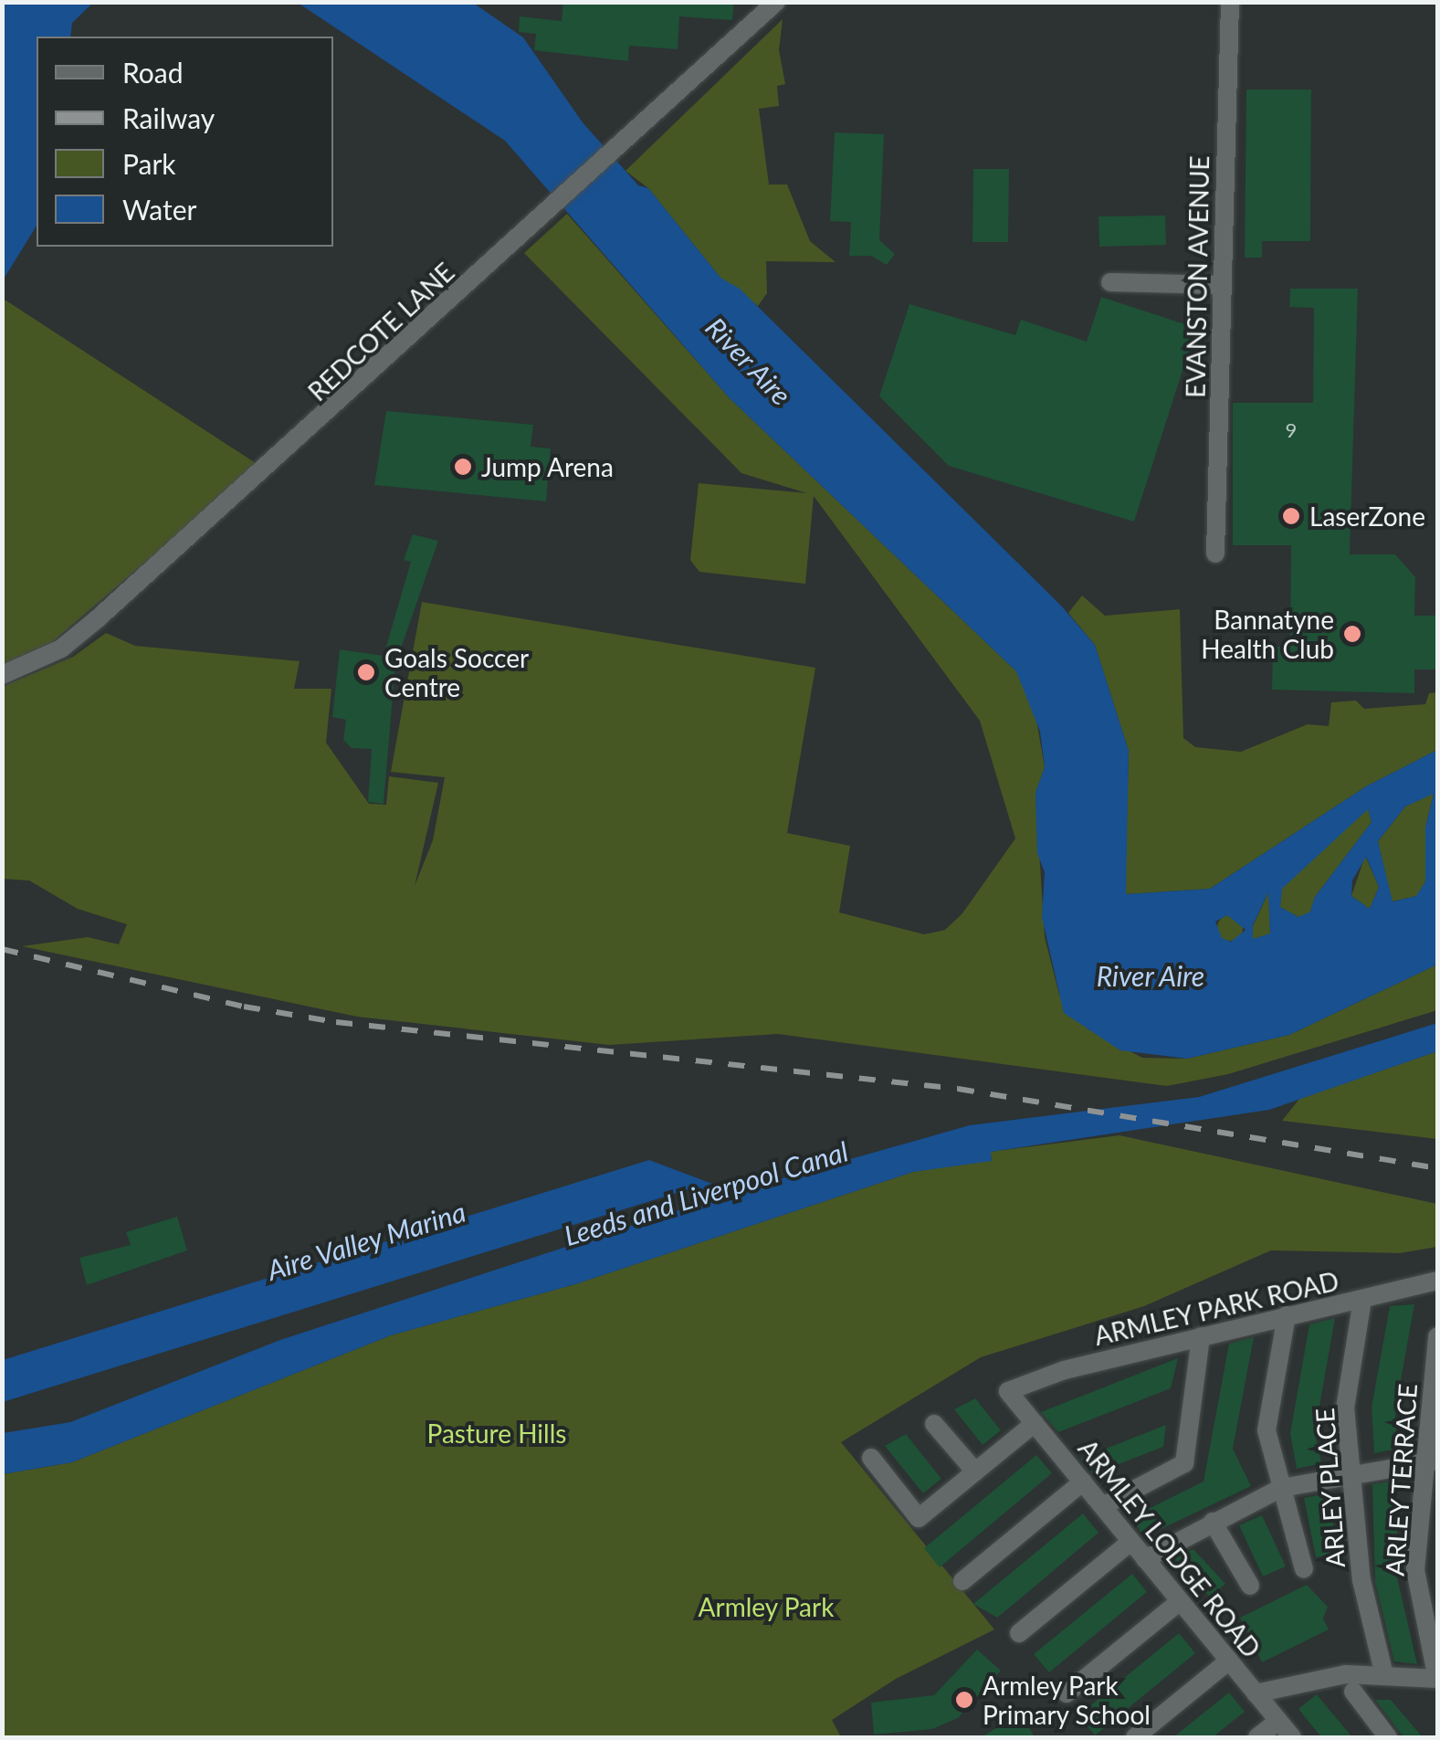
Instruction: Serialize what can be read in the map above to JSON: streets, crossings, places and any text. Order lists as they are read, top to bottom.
{
  "streets": {
    "street": [
      "EVANSTON AVENUE",
      "REDCOTE LANE",
      "ARMLEY PARK ROAD",
      "ARLEY TERRACE",
      "ARLEY PLACE",
      "ARMLEY LODGE ROAD"
    ]
  },
  "crossings": [
    ["ARMLEY PARK ROAD", "ARLEY PLACE"],
    ["ARMLEY PARK ROAD", "ARMLEY LODGE ROAD"]
  ],
  "water": ["River Aire", "Leeds and Liverpool Canal", "Aire Valley Marina"],
  "parks": ["Pasture Hills", "Armley Park"],
  "places": [
    "Jump Arena",
    "LaserZone",
    "Bannatyne Health Club",
    "Goals Soccer Centre",
    "Armley Park Primary School"
  ],
  "house_numbers": ["9"],
  "legend": [
    "Road",
    "Railway",
    "Park",
    "Water"
  ]
}
